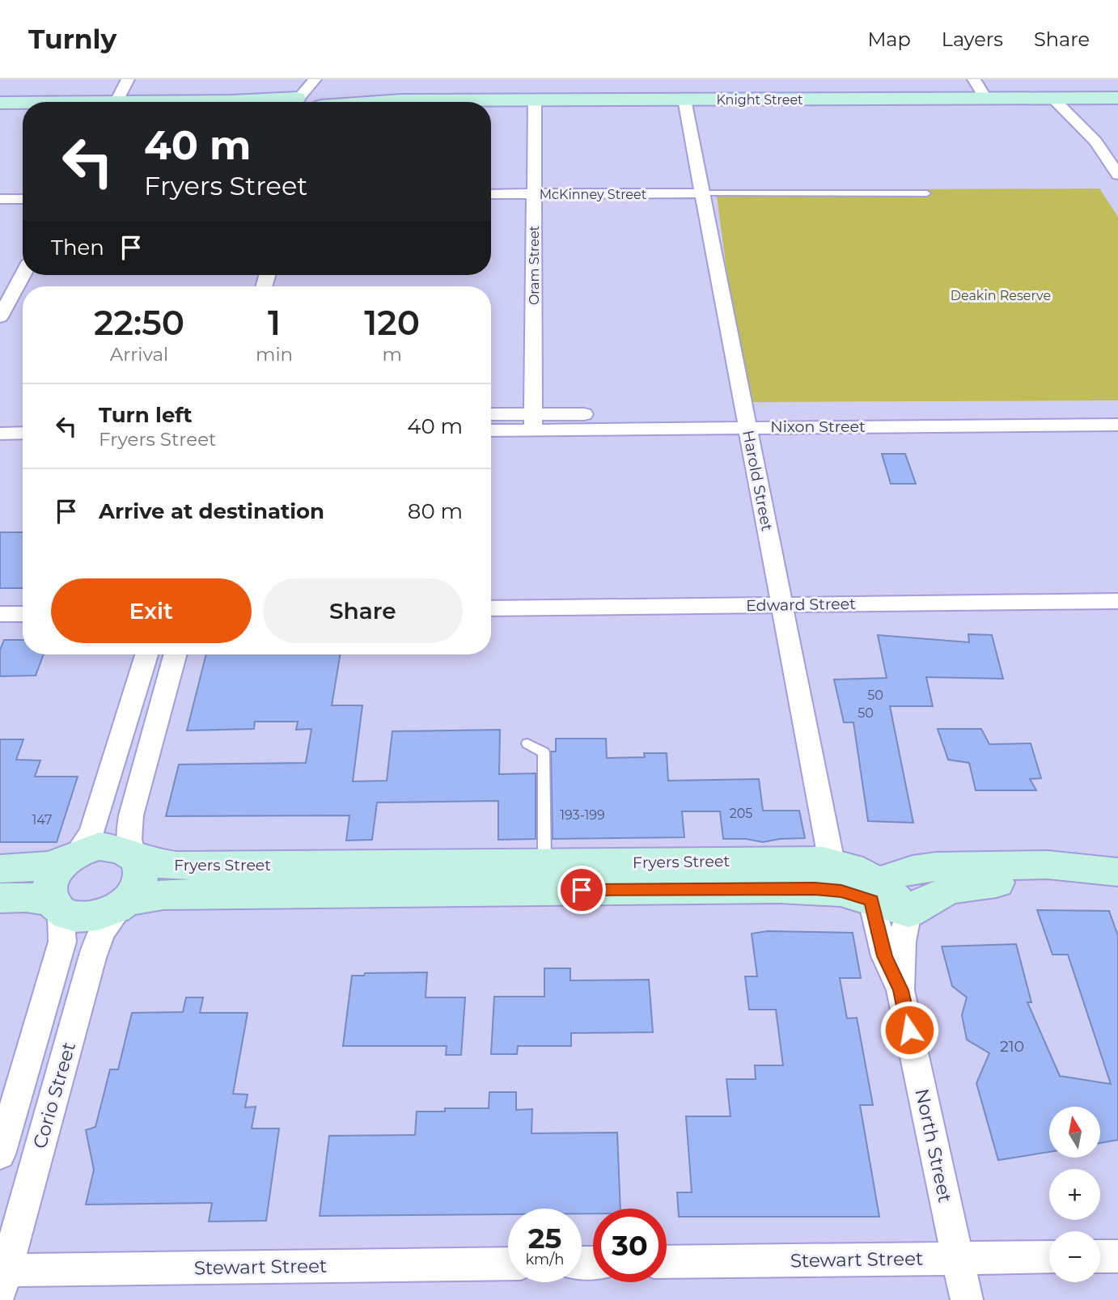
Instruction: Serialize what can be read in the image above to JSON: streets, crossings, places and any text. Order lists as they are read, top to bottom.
{
  "streets": {
    "street": [
      "Knight Street",
      "McKinney Street",
      "Oram Street",
      "Nixon Street",
      "Harold Street",
      "Edward Street",
      "Fryers Street",
      "Corio Street",
      "North Street",
      "Stewart Street"
    ]
  },
  "crossings": [
    ["Knight Street", "Oram Street"],
    ["Knight Street", "Harold Street"],
    ["McKinney Street", "Oram Street"],
    ["McKinney Street", "Harold Street"],
    ["Oram Street", "Nixon Street"],
    ["Nixon Street", "Harold Street"],
    ["Harold Street", "Edward Street"],
    ["Harold Street", "Fryers Street"],
    ["Fryers Street", "Corio Street"],
    ["Fryers Street", "North Street"],
    ["Corio Street", "Stewart Street"],
    ["North Street", "Stewart Street"]
  ],
  "parks": ["Deakin Reserve"],
  "house_numbers": [
    "50",
    "50",
    "205",
    "193-199",
    "147",
    "210"
  ],
  "north": "top",
  "page": {
    "header": "Turnly",
    "nav": ["Map", "Layers", "Share"],
    "turn": ["40 m", "Fryers Street"],
    "then": "Then",
    "eta": [
      "22:50",
      "Arrival",
      "1",
      "min",
      "120",
      "m"
    ],
    "list": [
      {
        "name": "Turn left",
        "note": "Fryers Street",
        "value": "40 m"
      },
      {
        "name": "Arrive at destination",
        "value": "80 m"
      }
    ],
    "buttons": ["Exit", "Share"],
    "map_buttons": ["+", "−"],
    "speed": "25 km/h",
    "limit": "30"
  }
}
